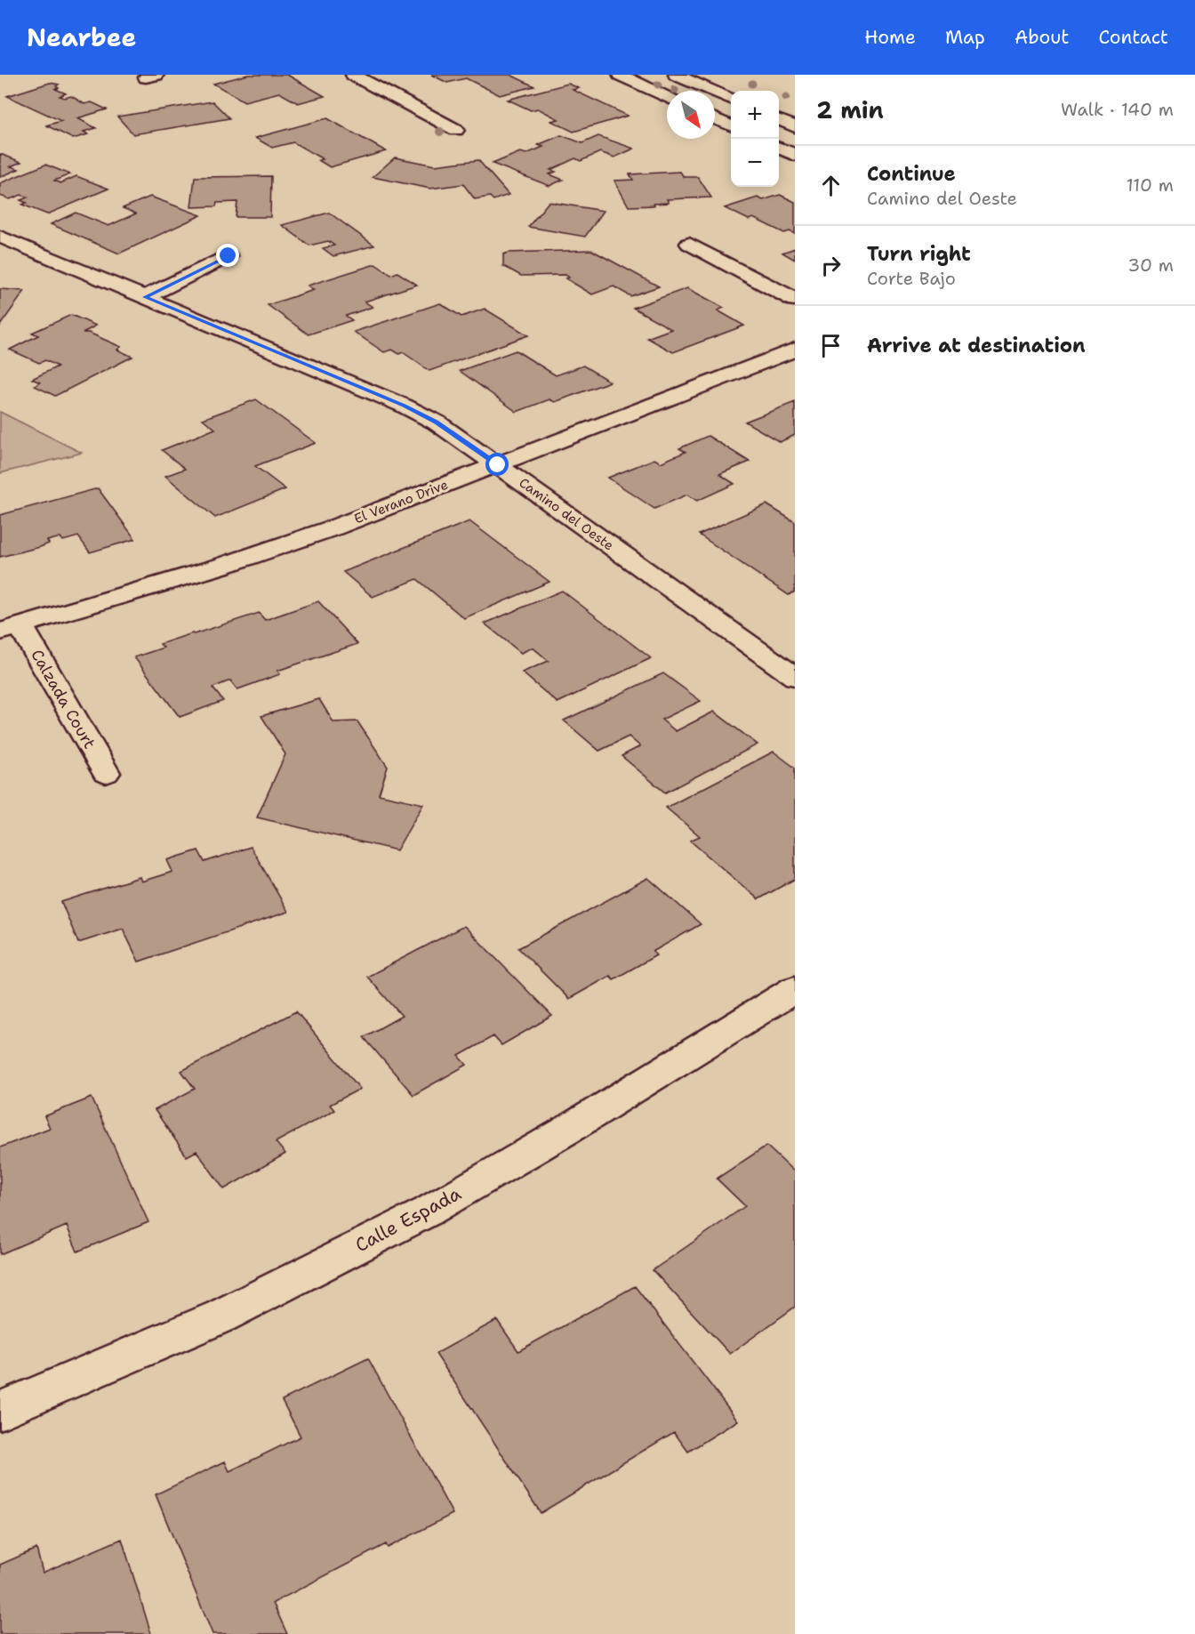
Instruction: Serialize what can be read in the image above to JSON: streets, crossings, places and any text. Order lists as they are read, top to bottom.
{
  "streets": {
    "street": [
      "El Verano Drive",
      "Camino del Oeste",
      "Calzada Court",
      "Calle Espada"
    ]
  },
  "crossings": [
    ["El Verano Drive", "Camino del Oeste"],
    ["El Verano Drive", "Calzada Court"]
  ],
  "north": "bottom right",
  "page": {
    "header": "Nearbee",
    "nav": [
      "Home",
      "Map",
      "About",
      "Contact"
    ],
    "heading": ["2 min", "Walk · 140 m"],
    "map_buttons": ["+", "−"],
    "list": [
      ["Continue", "Camino del Oeste", "110 m"],
      ["Turn right", "Corte Bajo", "30 m"],
      "Arrive at destination"
    ]
  }
}
